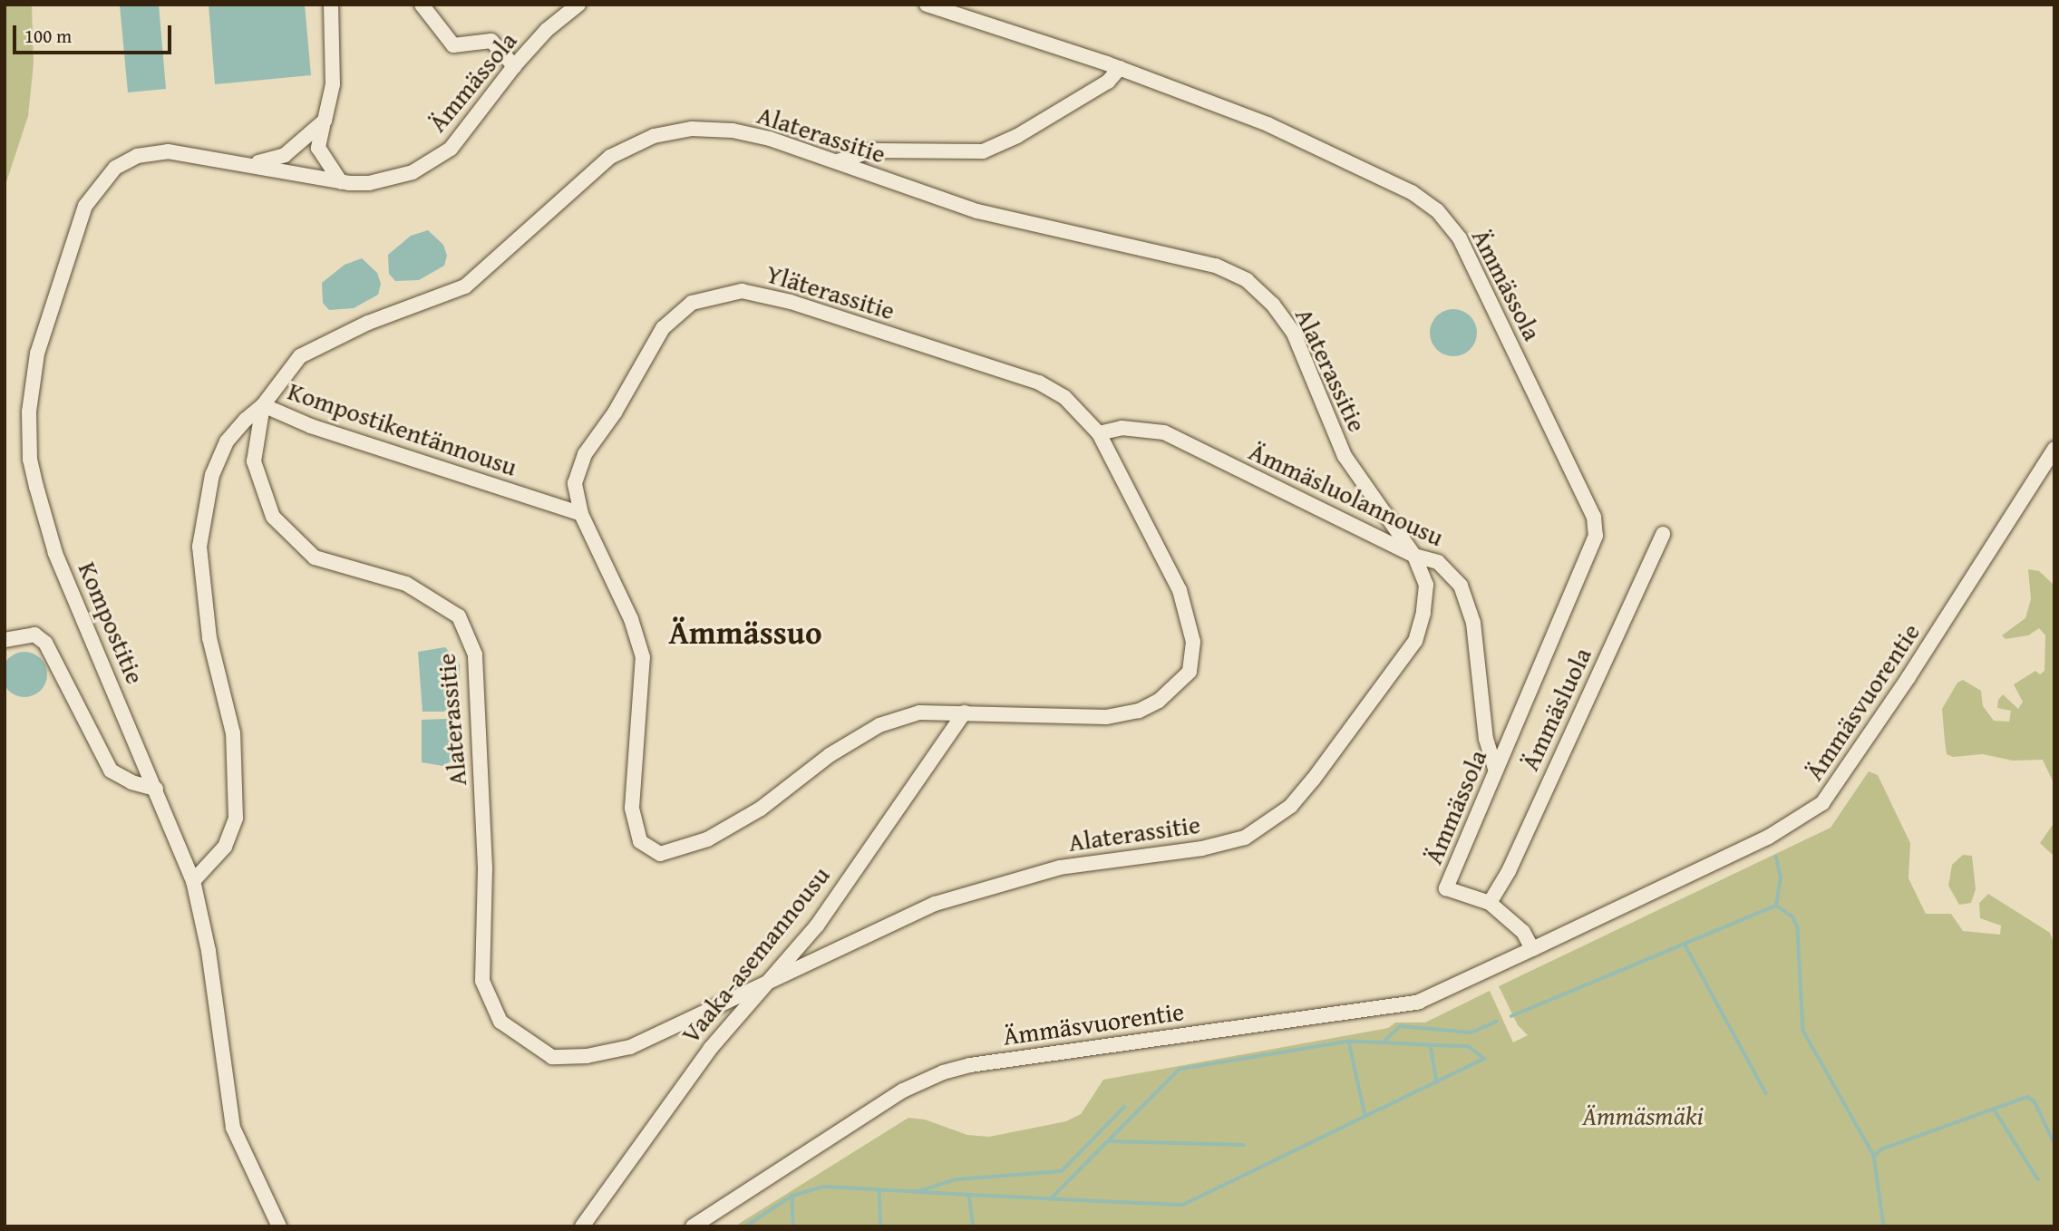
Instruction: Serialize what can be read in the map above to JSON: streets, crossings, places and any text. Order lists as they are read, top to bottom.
{
  "streets": {
    "street": [
      "Ämmässola",
      "Alaterassitie",
      "Yläterassitie",
      "Kompostikentännousu",
      "Ämmäsluolannousu",
      "Kompostitie",
      "Ämmäsvuorentie",
      "Ämmäsluola",
      "Vaaka-asemannousu"
    ]
  },
  "crossings": [
    ["Ämmässola", "Ämmäsluolannousu"],
    ["Ämmässola", "Kompostitie"],
    ["Ämmässola", "Ämmäsluola"],
    ["Alaterassitie", "Kompostikentännousu"],
    ["Alaterassitie", "Ämmäsluolannousu"],
    ["Alaterassitie", "Vaaka-asemannousu"],
    ["Yläterassitie", "Kompostikentännousu"],
    ["Yläterassitie", "Ämmäsluolannousu"],
    ["Yläterassitie", "Vaaka-asemannousu"],
    ["Kompostikentännousu", "Kompostitie"]
  ],
  "districts": ["Ämmässuo"],
  "parks": ["Ämmäsmäki"],
  "scale_bar": "100 m"
}
